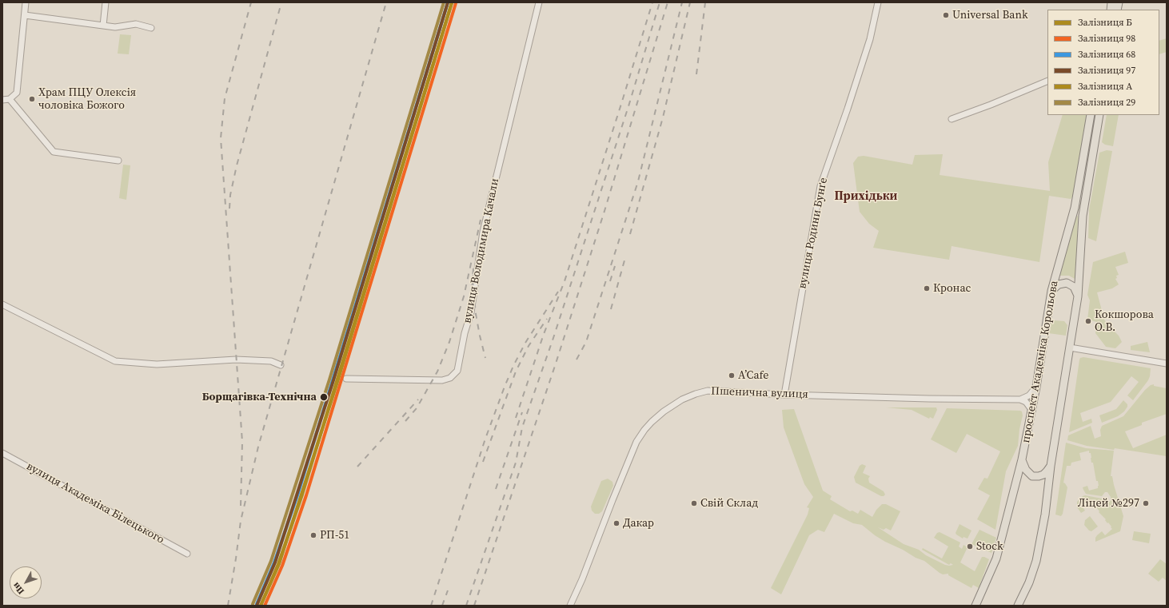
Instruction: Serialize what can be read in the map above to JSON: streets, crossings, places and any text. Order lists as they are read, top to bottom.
{
  "streets": {
    "main road": ["проспект Академіка Корольова"],
    "street": [
      "вулиця Родини Бунґе",
      "вулиця Володимира Качали",
      "Пшенична вулиця",
      "вулиця Академіка Білецького"
    ]
  },
  "crossings": [
    ["вулиця Родини Бунґе", "Пшенична вулиця"]
  ],
  "districts": ["Прихідьки"],
  "places": [
    "Universal Bank",
    "Храм ПЦУ Олексія чоловіка Божого",
    "Кронас",
    "Кокшорова О.В.",
    "A’Cafe",
    "Борщагівка-Технічна",
    "Свій Склад",
    "Ліцей №297",
    "Дакар",
    "РП-51",
    "Stock"
  ],
  "lines": [
    "rail line Б",
    "rail line 68",
    "rail line 97",
    "rail line 29",
    "rail line 98",
    "rail line A"
  ],
  "legend": [
    "Залізниця Б",
    "Залізниця 98",
    "Залізниця 68",
    "Залізниця 97",
    "Залізниця A",
    "Залізниця 29"
  ],
  "north": "bottom left"
}
